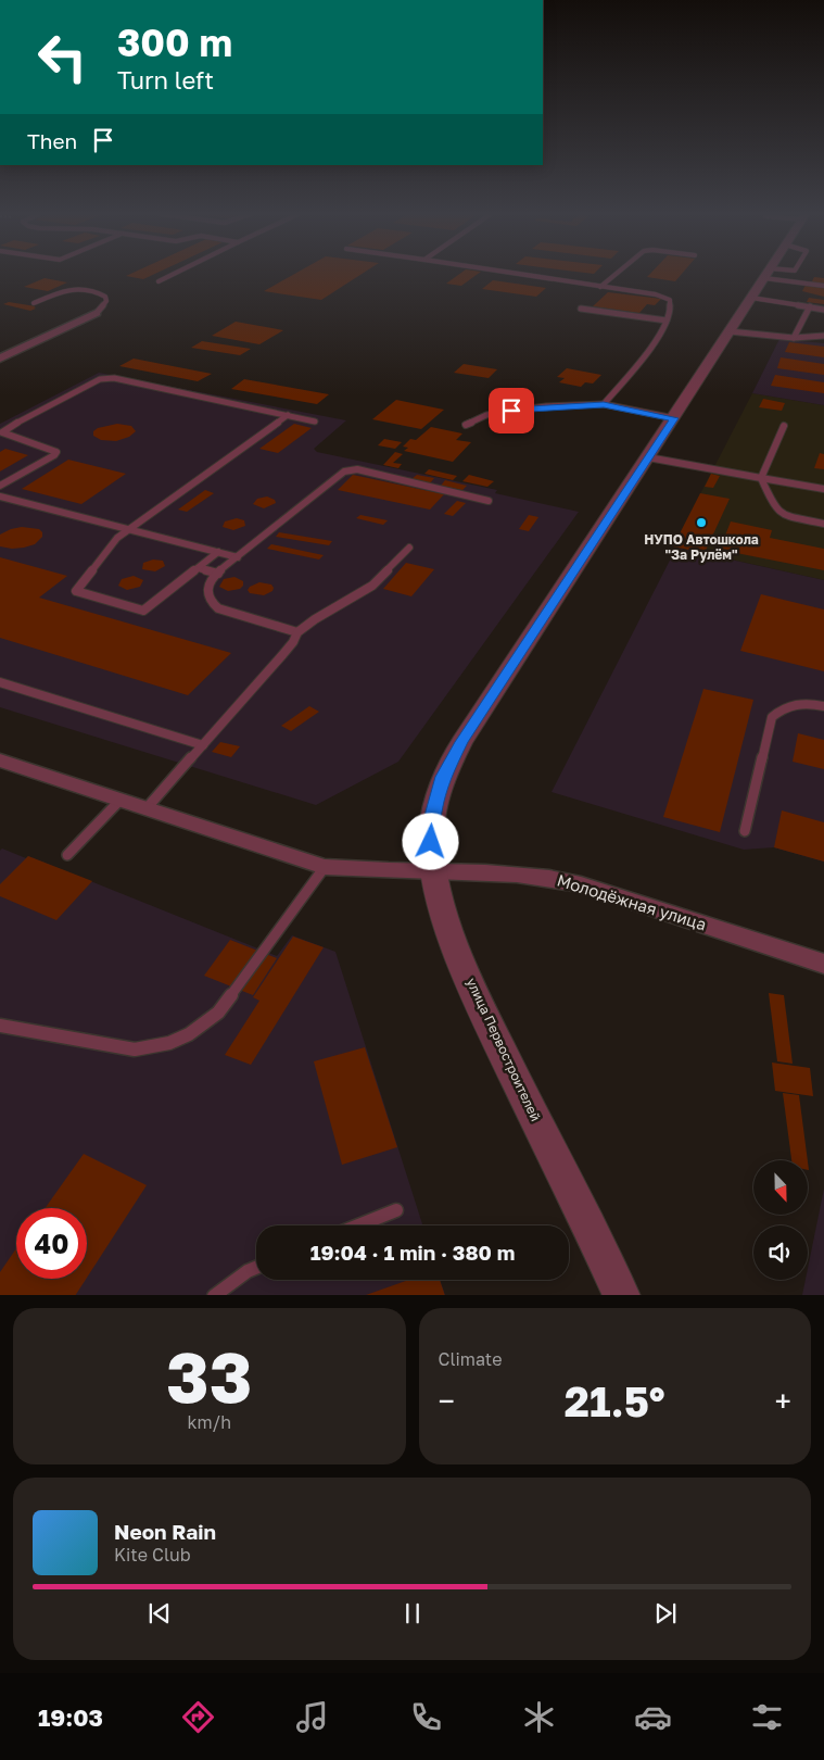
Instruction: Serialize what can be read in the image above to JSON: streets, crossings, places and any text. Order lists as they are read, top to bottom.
{
  "streets": {
    "street": ["Молодёжная улица", "улица Первостроителей"]
  },
  "crossings": [
    ["Молодёжная улица", "улица Первостроителей"]
  ],
  "places": ["НУПО Автошкола \"За Рулём\""],
  "north": "bottom",
  "page": {
    "turn": ["300 m", "Turn left"],
    "then": "Then",
    "limit": "40",
    "trip": "19:04 · 1 min · 380 m",
    "tile": [
      ["33", "km/h"],
      "Climate"
    ],
    "heat": ["−", "21.5°", "+"],
    "song": ["Neon Rain", "Kite Club"],
    "tabs": "19:03"
  }
}
